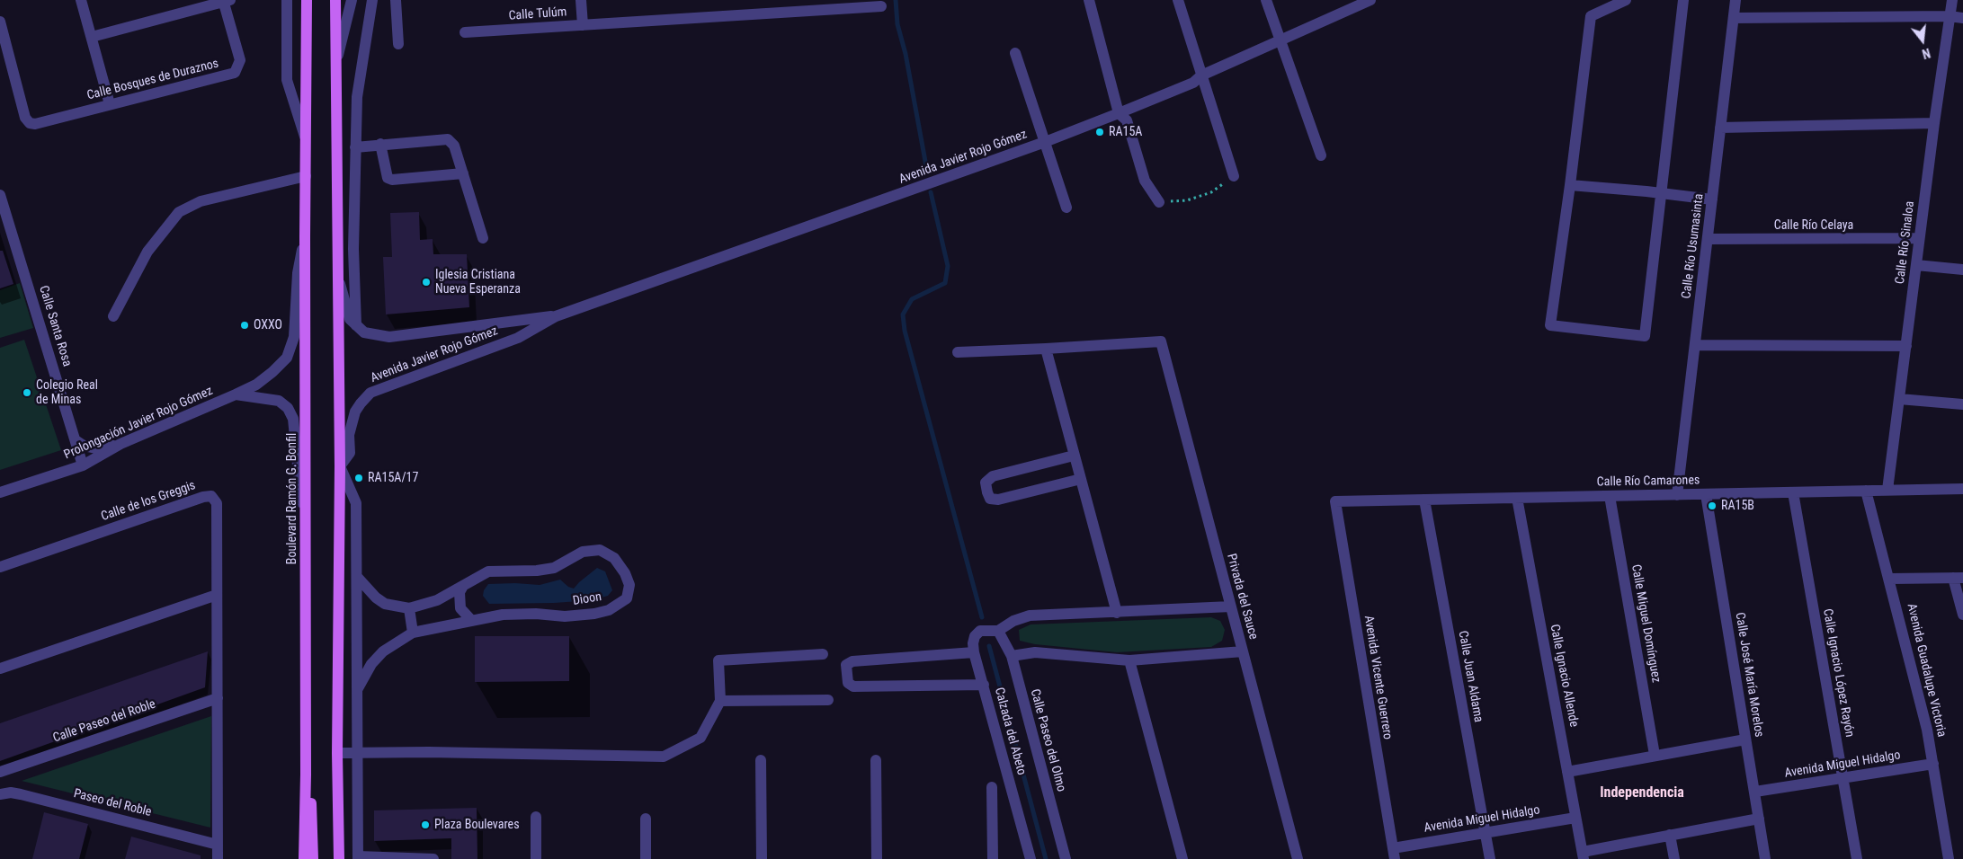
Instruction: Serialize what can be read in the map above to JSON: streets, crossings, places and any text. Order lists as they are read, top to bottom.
{
  "streets": {
    "main road": ["Boulevard Ramón G. Bonfil"],
    "street": [
      "Calle Tulúm",
      "Calle Bosques de Duraznos",
      "Avenida Javier Rojo Gómez",
      "Calle Río Celaya",
      "Calle Río Sinaloa",
      "Calle Río Usumasinta",
      "Calle Santa Rosa",
      "Prolongación Javier Rojo Gómez",
      "Calle Río Camarones",
      "Calle de los Greggis",
      "Privada del Sauce",
      "Dioon",
      "Calle Miguel Domínguez",
      "Avenida Guadalupe Victoria",
      "Calle Ignacio López Rayón",
      "Calle José María Morelos",
      "Calle Ignacio Allende",
      "Calle Juan Aldama",
      "Avenida Vicente Guerrero",
      "Calle Paseo del Roble",
      "Calzada del Abeto",
      "Calle Paseo del Olmo",
      "Avenida Miguel Hidalgo",
      "Paseo del Roble"
    ]
  },
  "crossings": [
    ["Calle Río Celaya", "Calle Río Sinaloa"],
    ["Calle Río Celaya", "Calle Río Usumasinta"],
    ["Calle Río Sinaloa", "Calle Río Camarones"],
    ["Calle Río Usumasinta", "Calle Río Camarones"],
    ["Calle Santa Rosa", "Prolongación Javier Rojo Gómez"],
    ["Prolongación Javier Rojo Gómez", "Boulevard Ramón G. Bonfil"],
    ["Calle Río Camarones", "Calle Miguel Domínguez"],
    ["Calle Río Camarones", "Avenida Guadalupe Victoria"],
    ["Calle Río Camarones", "Calle Ignacio López Rayón"],
    ["Calle Río Camarones", "Calle José María Morelos"],
    ["Calle Río Camarones", "Calle Ignacio Allende"],
    ["Calle Río Camarones", "Calle Juan Aldama"],
    ["Calle Río Camarones", "Avenida Vicente Guerrero"],
    ["Calle de los Greggis", "Calle Paseo del Roble"],
    ["Avenida Guadalupe Victoria", "Avenida Miguel Hidalgo"],
    ["Calle Ignacio López Rayón", "Avenida Miguel Hidalgo"],
    ["Calle José María Morelos", "Avenida Miguel Hidalgo"],
    ["Calle Ignacio Allende", "Avenida Miguel Hidalgo"],
    ["Calle Juan Aldama", "Avenida Miguel Hidalgo"],
    ["Avenida Vicente Guerrero", "Avenida Miguel Hidalgo"]
  ],
  "districts": ["Independencia"],
  "places": [
    "RA15A",
    "Iglesia Cristiana Nueva Esperanza",
    "OXXO",
    "Colegio Real de Minas",
    "RA15A/17",
    "RA15B",
    "Plaza Boulevares"
  ],
  "north": "bottom"
}
